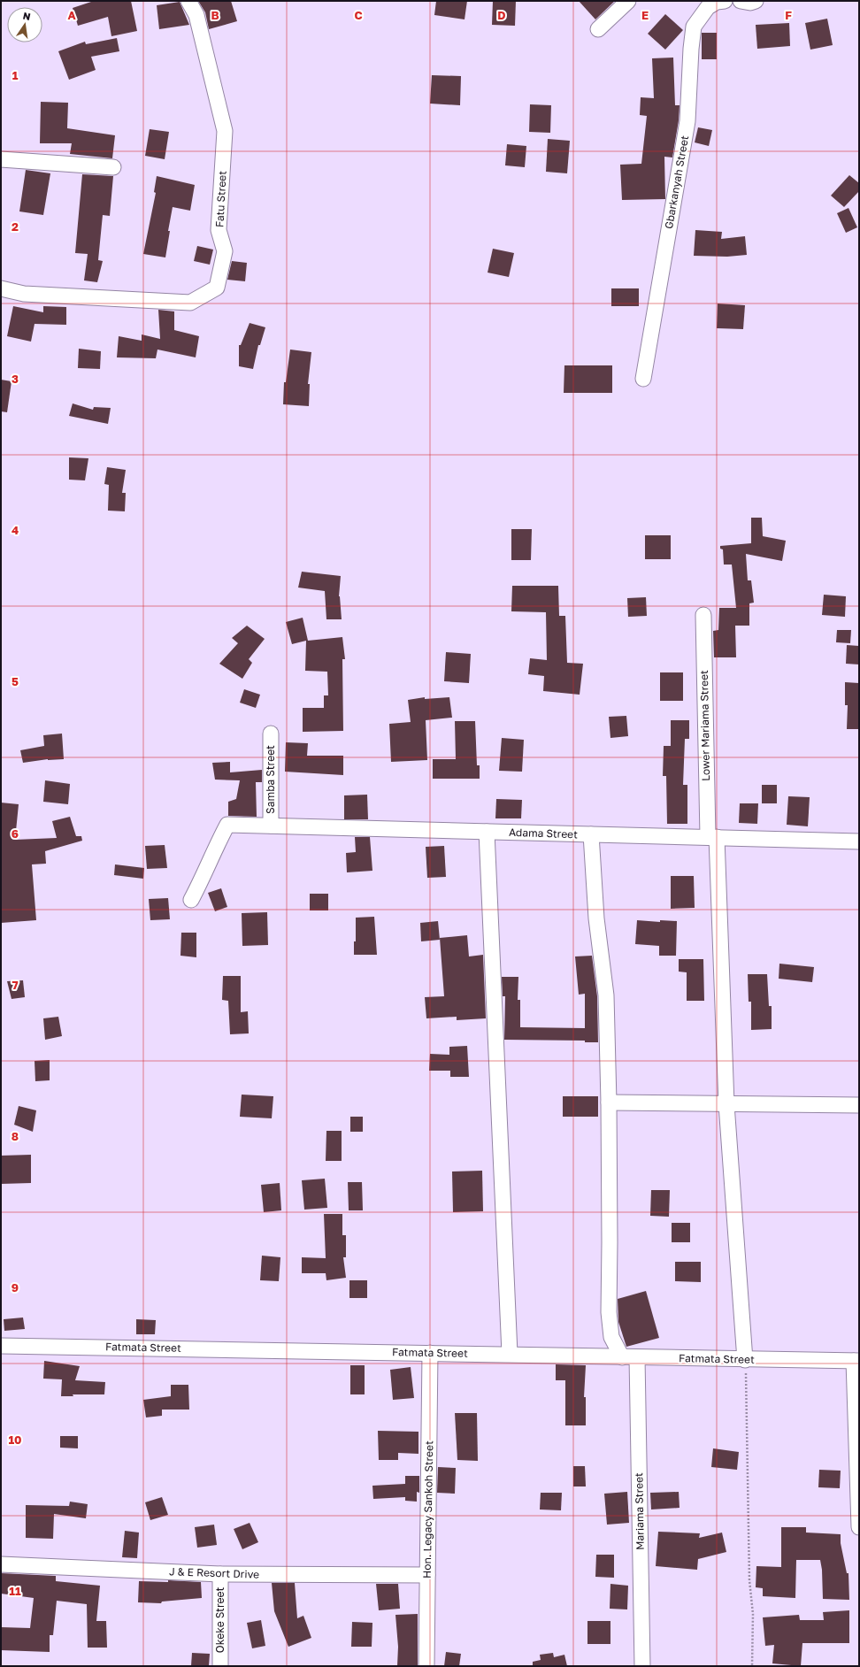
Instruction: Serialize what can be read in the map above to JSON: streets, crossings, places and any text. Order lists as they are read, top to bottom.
{
  "streets": {
    "street": [
      "Gbarkanyah Street",
      "Fatu Street",
      "Lower Mariama Street",
      "Samba Street",
      "Adama Street",
      "Fatmata Street",
      "Hon. Legacy Sankoh Street",
      "Mariama Street",
      "J & E Resort Drive",
      "Okeke Street"
    ]
  },
  "crossings": [
    ["Lower Mariama Street", "Adama Street"],
    ["Lower Mariama Street", "Fatmata Street"],
    ["Samba Street", "Adama Street"],
    ["Fatmata Street", "Hon. Legacy Sankoh Street"],
    ["Fatmata Street", "Mariama Street"],
    ["Hon. Legacy Sankoh Street", "J & E Resort Drive"],
    ["J & E Resort Drive", "Okeke Street"]
  ],
  "north": "top",
  "grid": {
    "columns": [
      "A",
      "B",
      "C",
      "D",
      "E",
      "F"
    ],
    "rows": [
      "1",
      "2",
      "3",
      "4",
      "5",
      "6",
      "7",
      "8",
      "9",
      "10",
      "11"
    ]
  }
}
